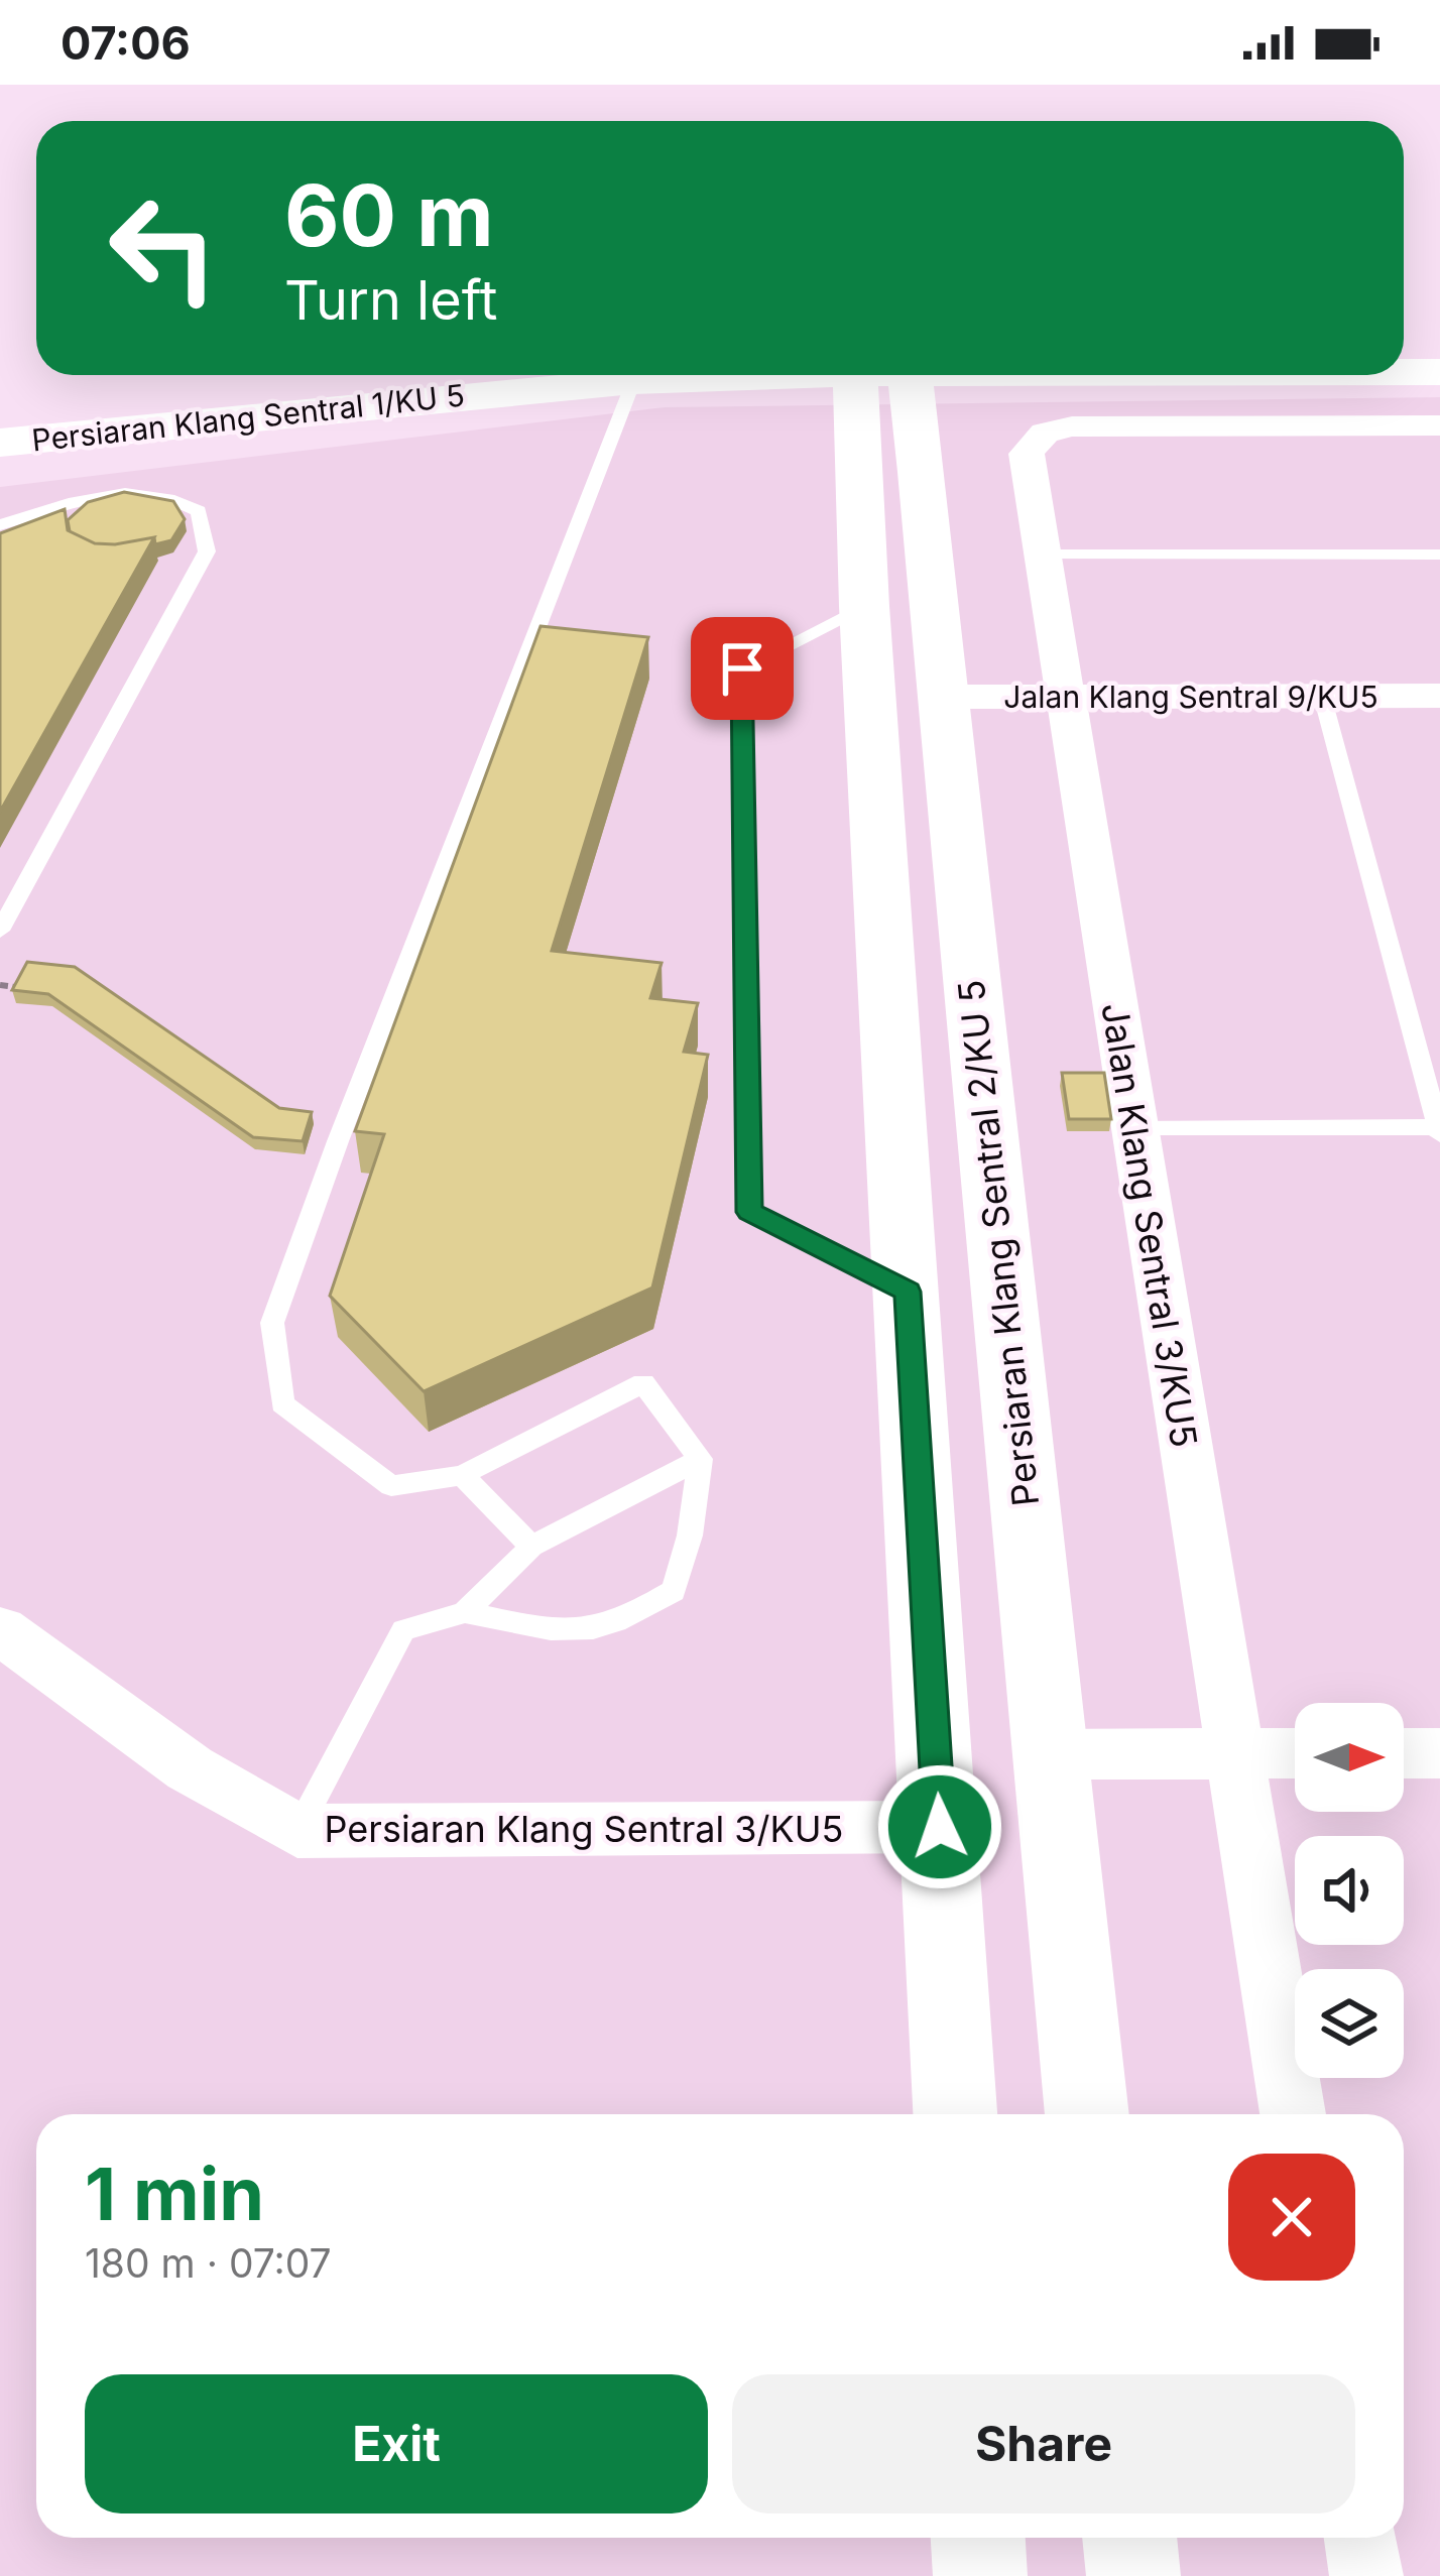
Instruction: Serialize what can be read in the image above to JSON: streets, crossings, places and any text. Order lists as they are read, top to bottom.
{
  "streets": {
    "street": [
      "Persiaran Klang Sentral 1/KU 5",
      "Jalan Klang Sentral 9/KU5",
      "Jalan Klang Sentral 3/KU5",
      "Persiaran Klang Sentral 2/KU 5",
      "Persiaran Klang Sentral 3/KU5"
    ]
  },
  "crossings": [
    ["Jalan Klang Sentral 9/KU5", "Jalan Klang Sentral 3/KU5"],
    ["Jalan Klang Sentral 9/KU5", "Persiaran Klang Sentral 2/KU 5"],
    ["Persiaran Klang Sentral 2/KU 5", "Persiaran Klang Sentral 3/KU5"]
  ],
  "north": "right",
  "page": {
    "status": "07:06",
    "turn": ["60 m", "Turn left"],
    "heading": ["1 min", "180 m · 07:07"],
    "buttons": ["Exit", "Share"]
  }
}
